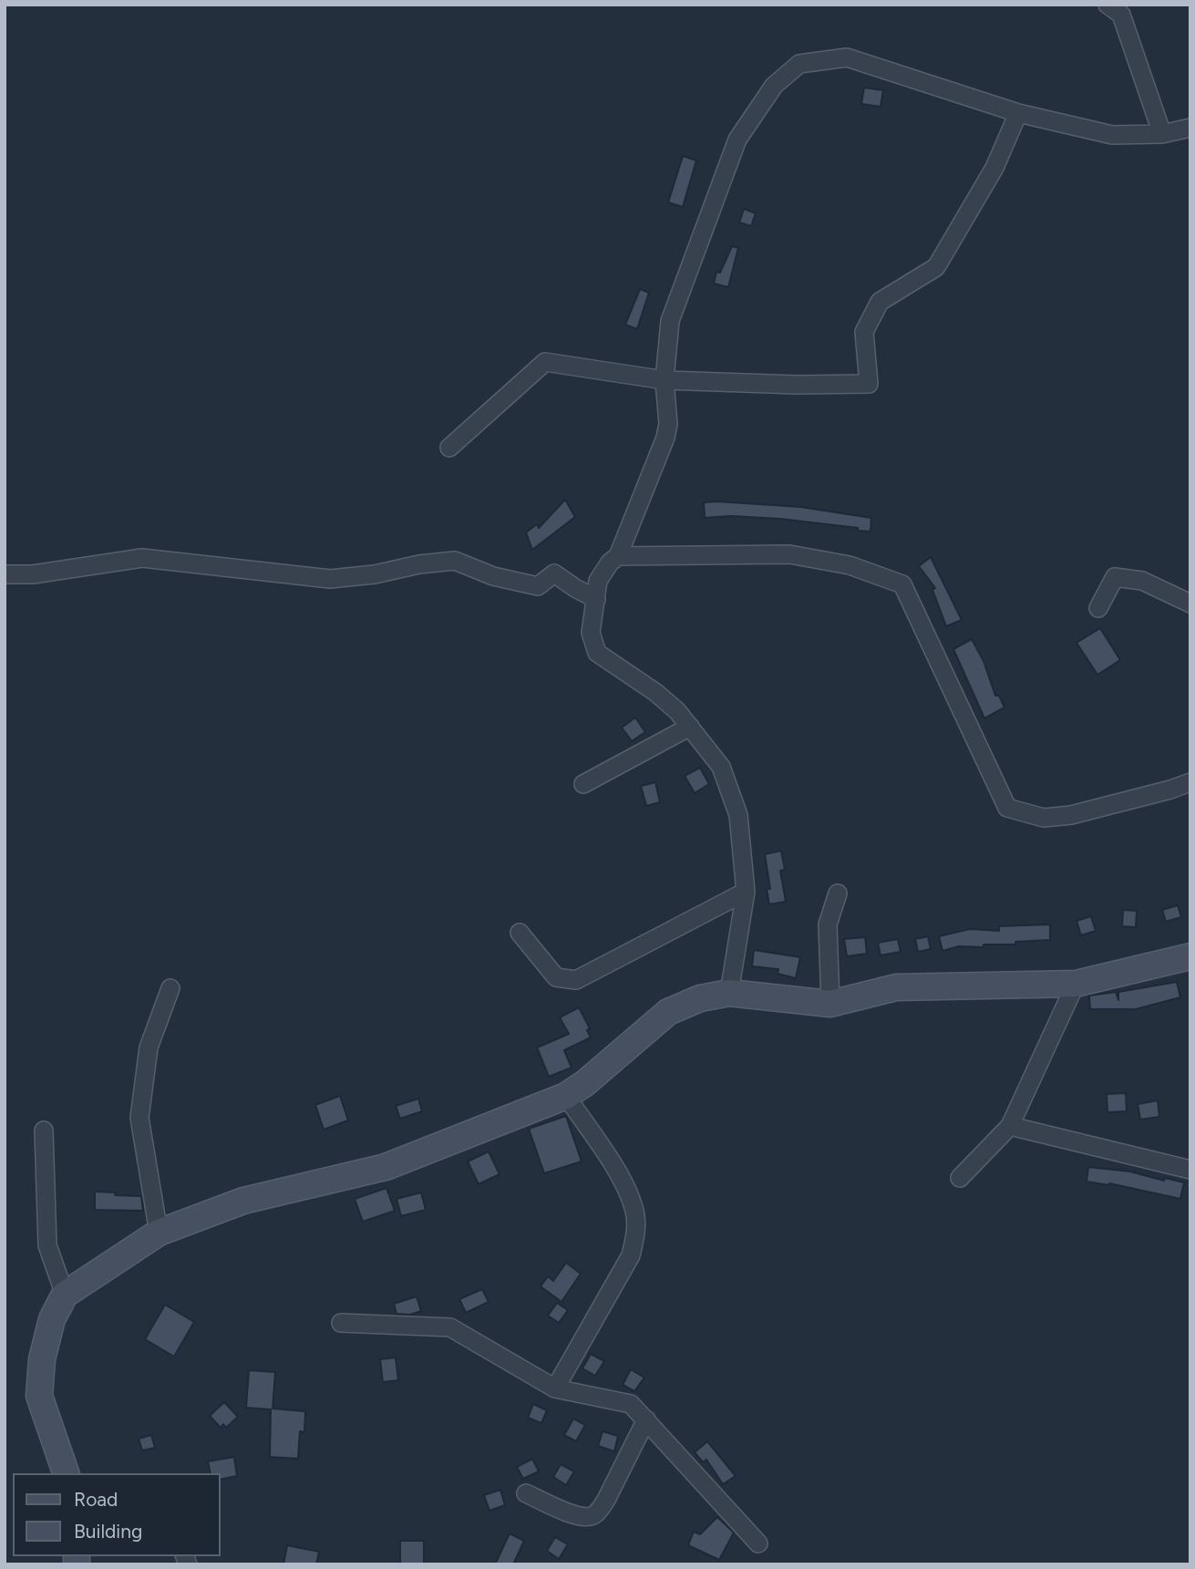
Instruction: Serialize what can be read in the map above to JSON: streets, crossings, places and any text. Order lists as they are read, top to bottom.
{
  "legend": ["Road", "Building"]
}
